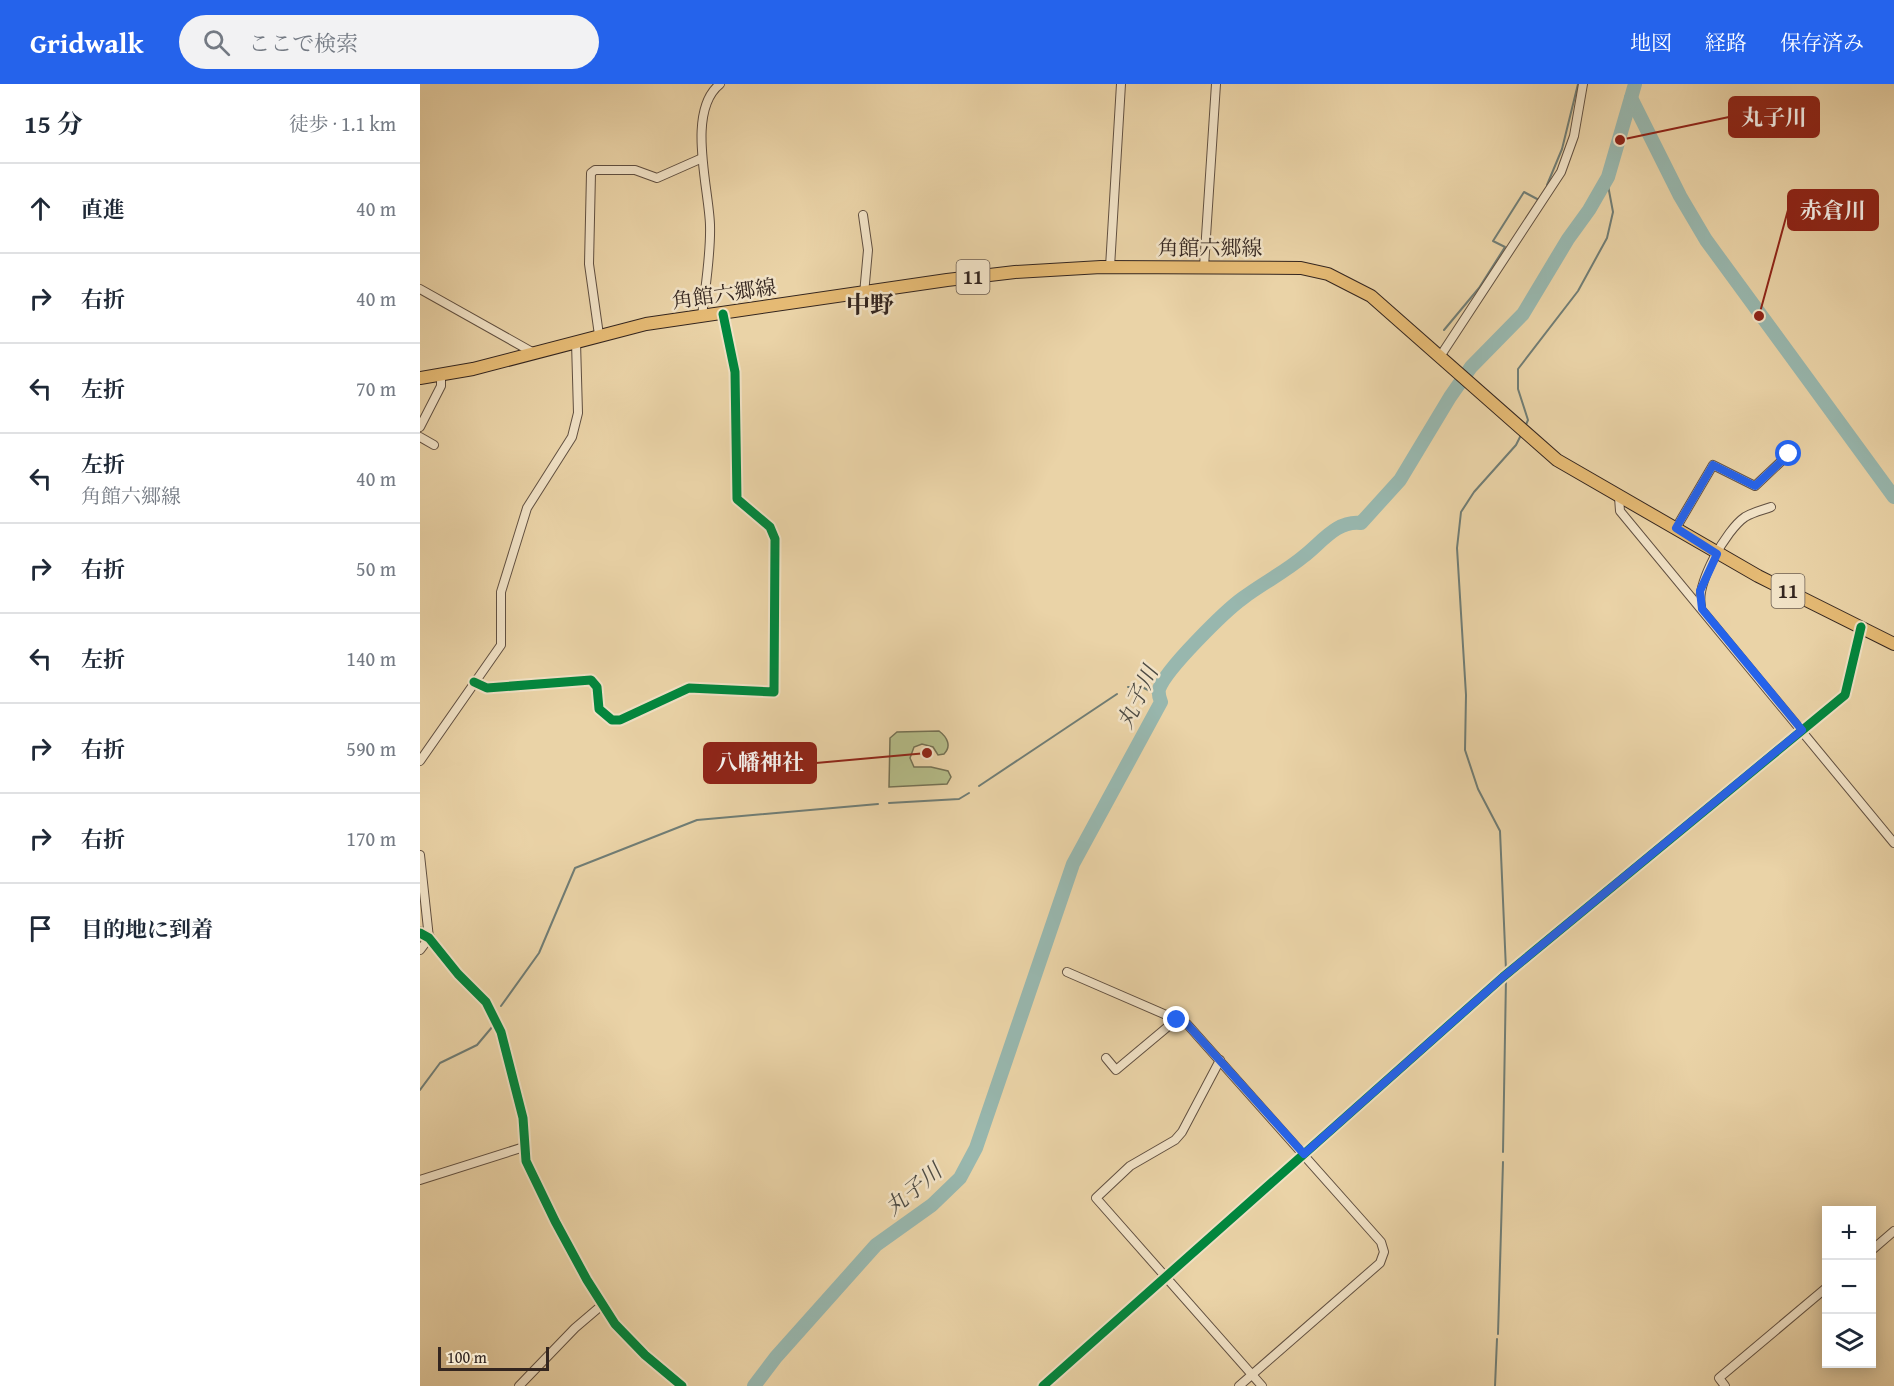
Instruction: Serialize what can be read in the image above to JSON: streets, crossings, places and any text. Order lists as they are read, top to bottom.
{
  "streets": {
    "main road": ["角館六郷線", "11"]
  },
  "districts": ["中野"],
  "water": ["丸子川"],
  "places": ["丸子川", "赤倉川", "八幡神社"],
  "scale_bar": "100 m",
  "page": {
    "header": "Gridwalk",
    "search": "ここで検索",
    "nav": ["地図", "経路", "保存済み"],
    "heading": ["15 分", "徒歩 · 1.1 km"],
    "list": [
      ["直進", "40 m"],
      ["右折", "40 m"],
      ["左折", "70 m"],
      ["左折", "角館六郷線", "40 m"],
      ["右折", "50 m"],
      ["左折", "140 m"],
      ["右折", "590 m"],
      ["右折", "170 m"],
      "目的地に到着"
    ],
    "map_buttons": ["+", "−"],
    "scale": "100 m"
  }
}
